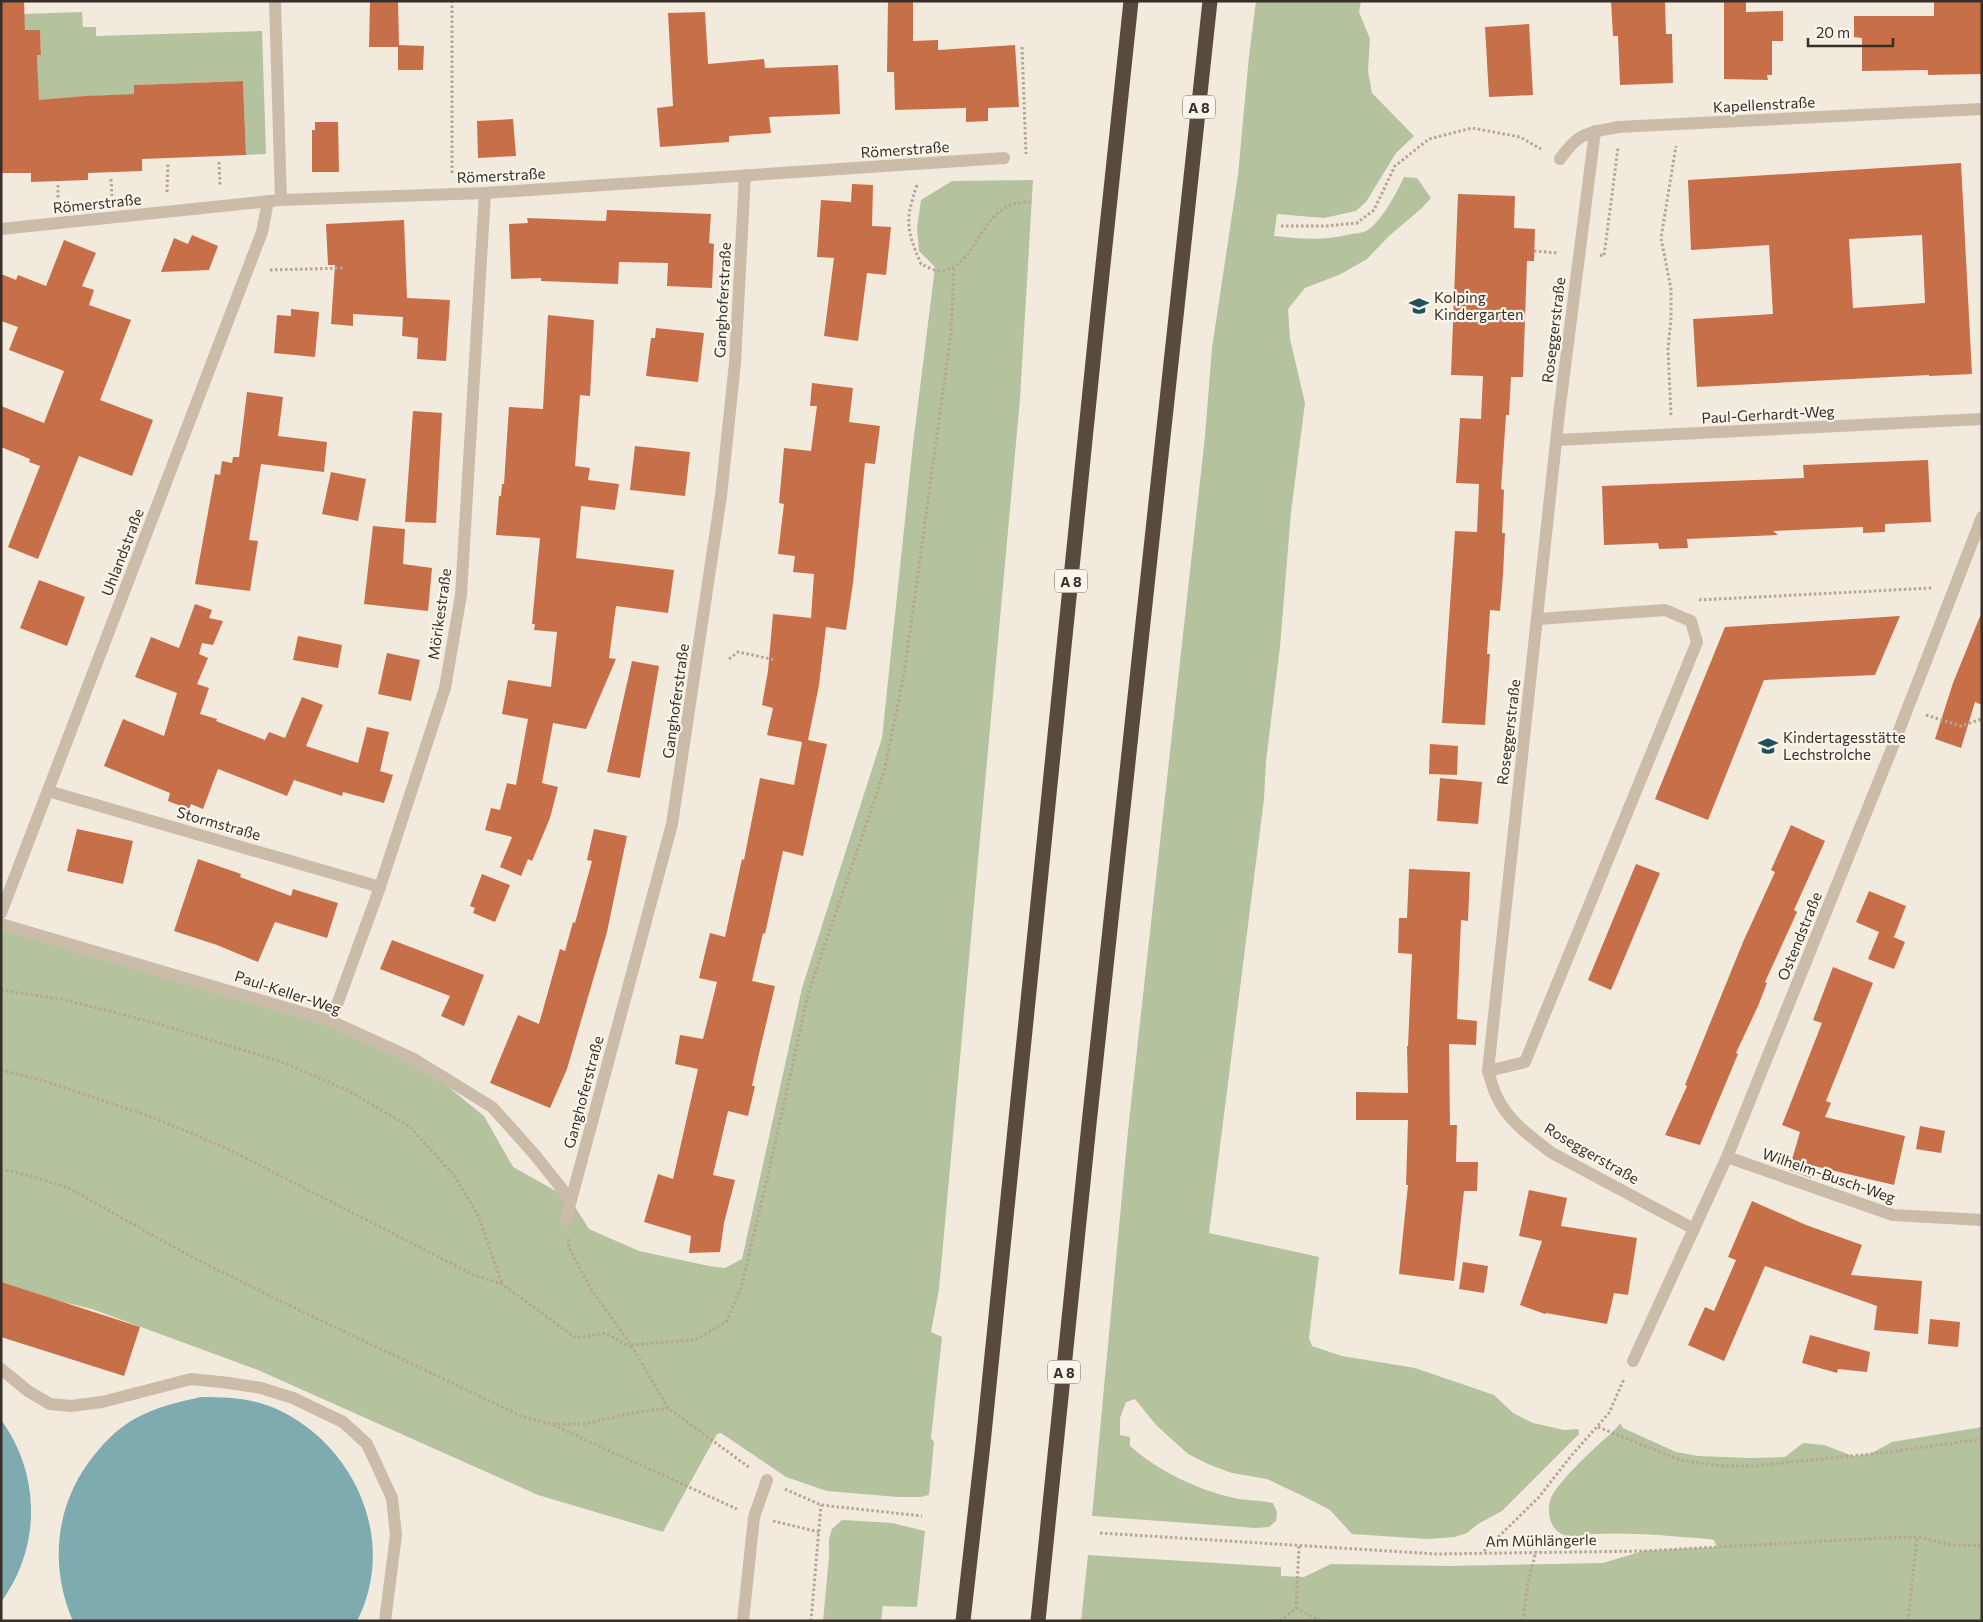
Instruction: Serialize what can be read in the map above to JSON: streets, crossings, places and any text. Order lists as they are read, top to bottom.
{
  "streets": {
    "highway": ["A 8"],
    "street": [
      "Kapellenstraße",
      "Römerstraße",
      "Ganghoferstraße",
      "Roseggerstraße",
      "Paul-Gerhardt-Weg",
      "Uhlandstraße",
      "Mörikestraße",
      "Stormstraße",
      "Ostendstraße",
      "Paul-Keller-Weg",
      "Wilhelm-Busch-Weg"
    ],
    "path": ["Am Mühlängerle"]
  },
  "crossings": [
    ["Kapellenstraße", "Roseggerstraße"],
    ["Römerstraße", "Ganghoferstraße"],
    ["Römerstraße", "Uhlandstraße"],
    ["Römerstraße", "Mörikestraße"],
    ["Ganghoferstraße", "Paul-Keller-Weg"],
    ["Roseggerstraße", "Paul-Gerhardt-Weg"],
    ["Roseggerstraße", "Ostendstraße"],
    ["Uhlandstraße", "Stormstraße"],
    ["Mörikestraße", "Stormstraße"],
    ["Mörikestraße", "Paul-Keller-Weg"],
    ["Ostendstraße", "Wilhelm-Busch-Weg"]
  ],
  "places": {
    "school or university": ["Kolping Kindergarten", "Kindertagesstätte Lechstrolche"]
  },
  "scale_bar": "20 m"
}
